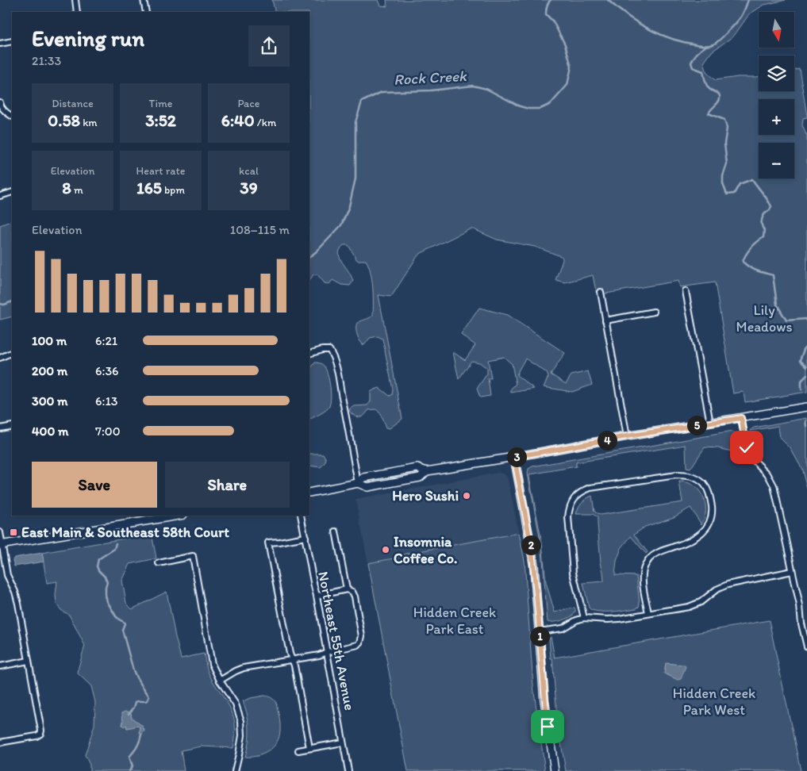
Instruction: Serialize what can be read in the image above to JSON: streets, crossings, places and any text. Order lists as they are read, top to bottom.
{
  "streets": {
    "street": ["Northeast 55th Avenue"]
  },
  "water": ["Rock Creek"],
  "parks": ["Lily Meadows", "Hidden Creek Park East", "Hidden Creek Park West"],
  "places": {
    "other": ["Hero Sushi", "Insomnia Coffee Co."],
    "transit": ["East Main & Southeast 58th Court"]
  },
  "north": "bottom",
  "page": {
    "map_buttons": ["+", "−"],
    "heading": ["Evening run", "21:33"],
    "stats": [
      ["Distance", "0.58 km"],
      ["Time", "3:52"],
      ["Pace", "6:40 /km"],
      ["Elevation", "8 m"],
      ["Heart rate", "165 bpm"],
      ["kcal", "39"]
    ],
    "chart": ["Elevation", "108–115 m"],
    "list": [
      {
        "name": "100 m",
        "note": "6:21"
      },
      {
        "name": "200 m",
        "note": "6:36"
      },
      {
        "name": "300 m",
        "note": "6:13"
      },
      {
        "name": "400 m",
        "note": "7:00"
      }
    ],
    "pins": [
      "5",
      "4",
      "3",
      "2",
      "1"
    ],
    "buttons": ["Save", "Share"]
  }
}
